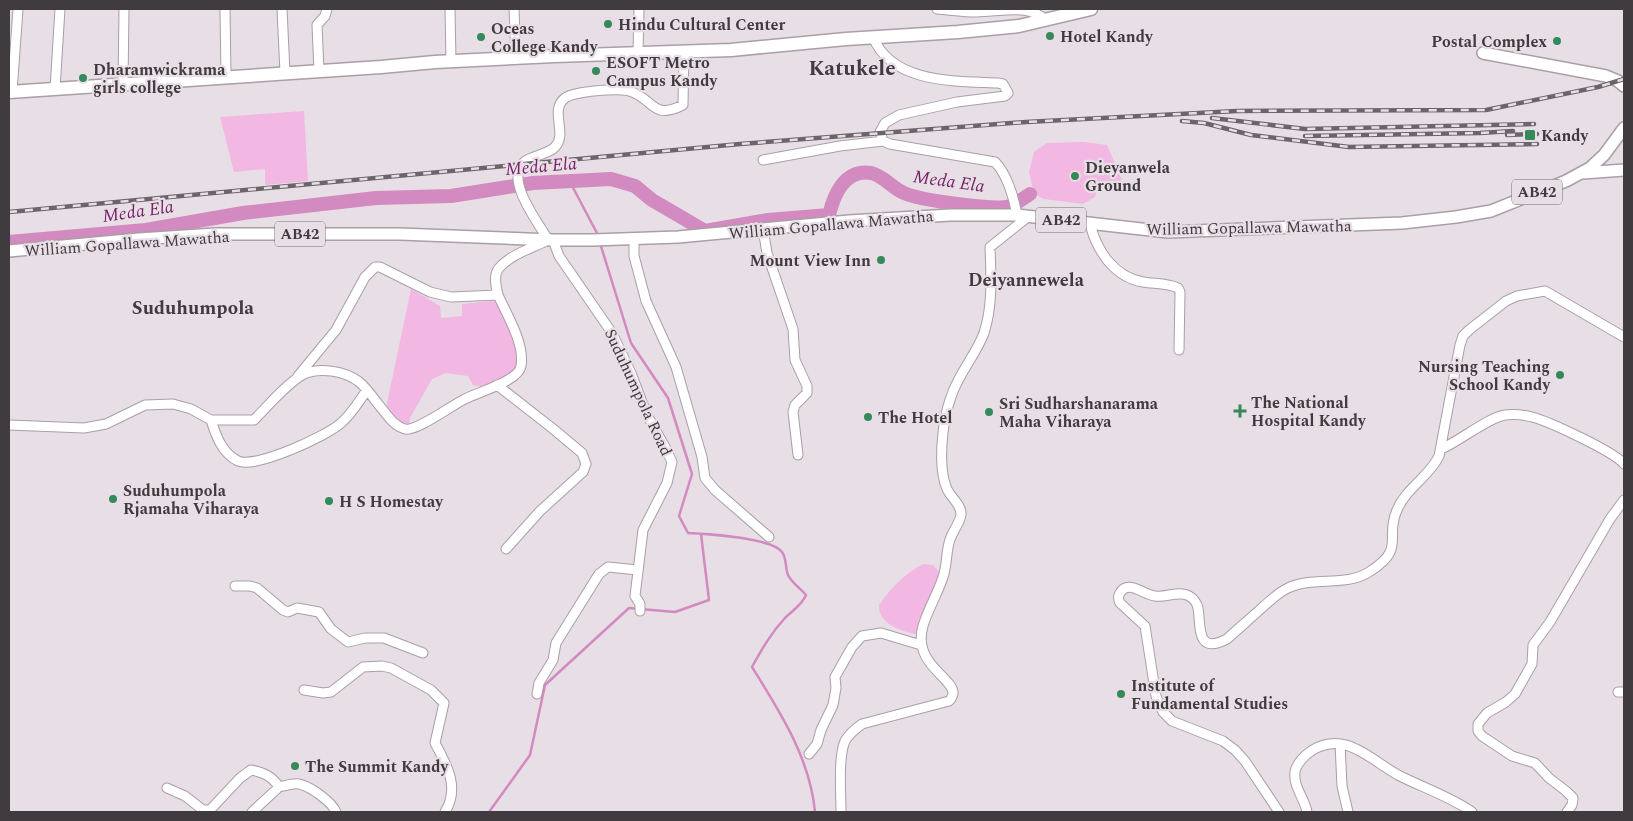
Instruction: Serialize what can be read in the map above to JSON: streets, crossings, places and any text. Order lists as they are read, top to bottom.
{
  "streets": {
    "main road": ["AB42", "William Gopallawa Mawatha"],
    "street": ["Suduhumpola Road"]
  },
  "crossings": [
    ["William Gopallawa Mawatha", "Suduhumpola Road"]
  ],
  "districts": ["Katukele", "Deiyannewela", "Suduhumpola"],
  "water": ["Meda Ela"],
  "places": {
    "other": [
      "Hindu Cultural Center",
      "Hotel Kandy",
      "Oceas College Kandy",
      "Postal Complex",
      "ESOFT Metro Campus Kandy",
      "Dharamwickrama girls college",
      "Dieyanwela Ground",
      "Mount View Inn",
      "Nursing Teaching School Kandy",
      "Sri Sudharshanarama Maha Viharaya",
      "The Hotel",
      "Suduhumpola Rjamaha Viharaya",
      "H S Homestay",
      "Institute of Fundamental Studies",
      "The Summit Kandy"
    ],
    "transit": ["Kandy"],
    "health": ["The National Hospital Kandy"]
  }
}
